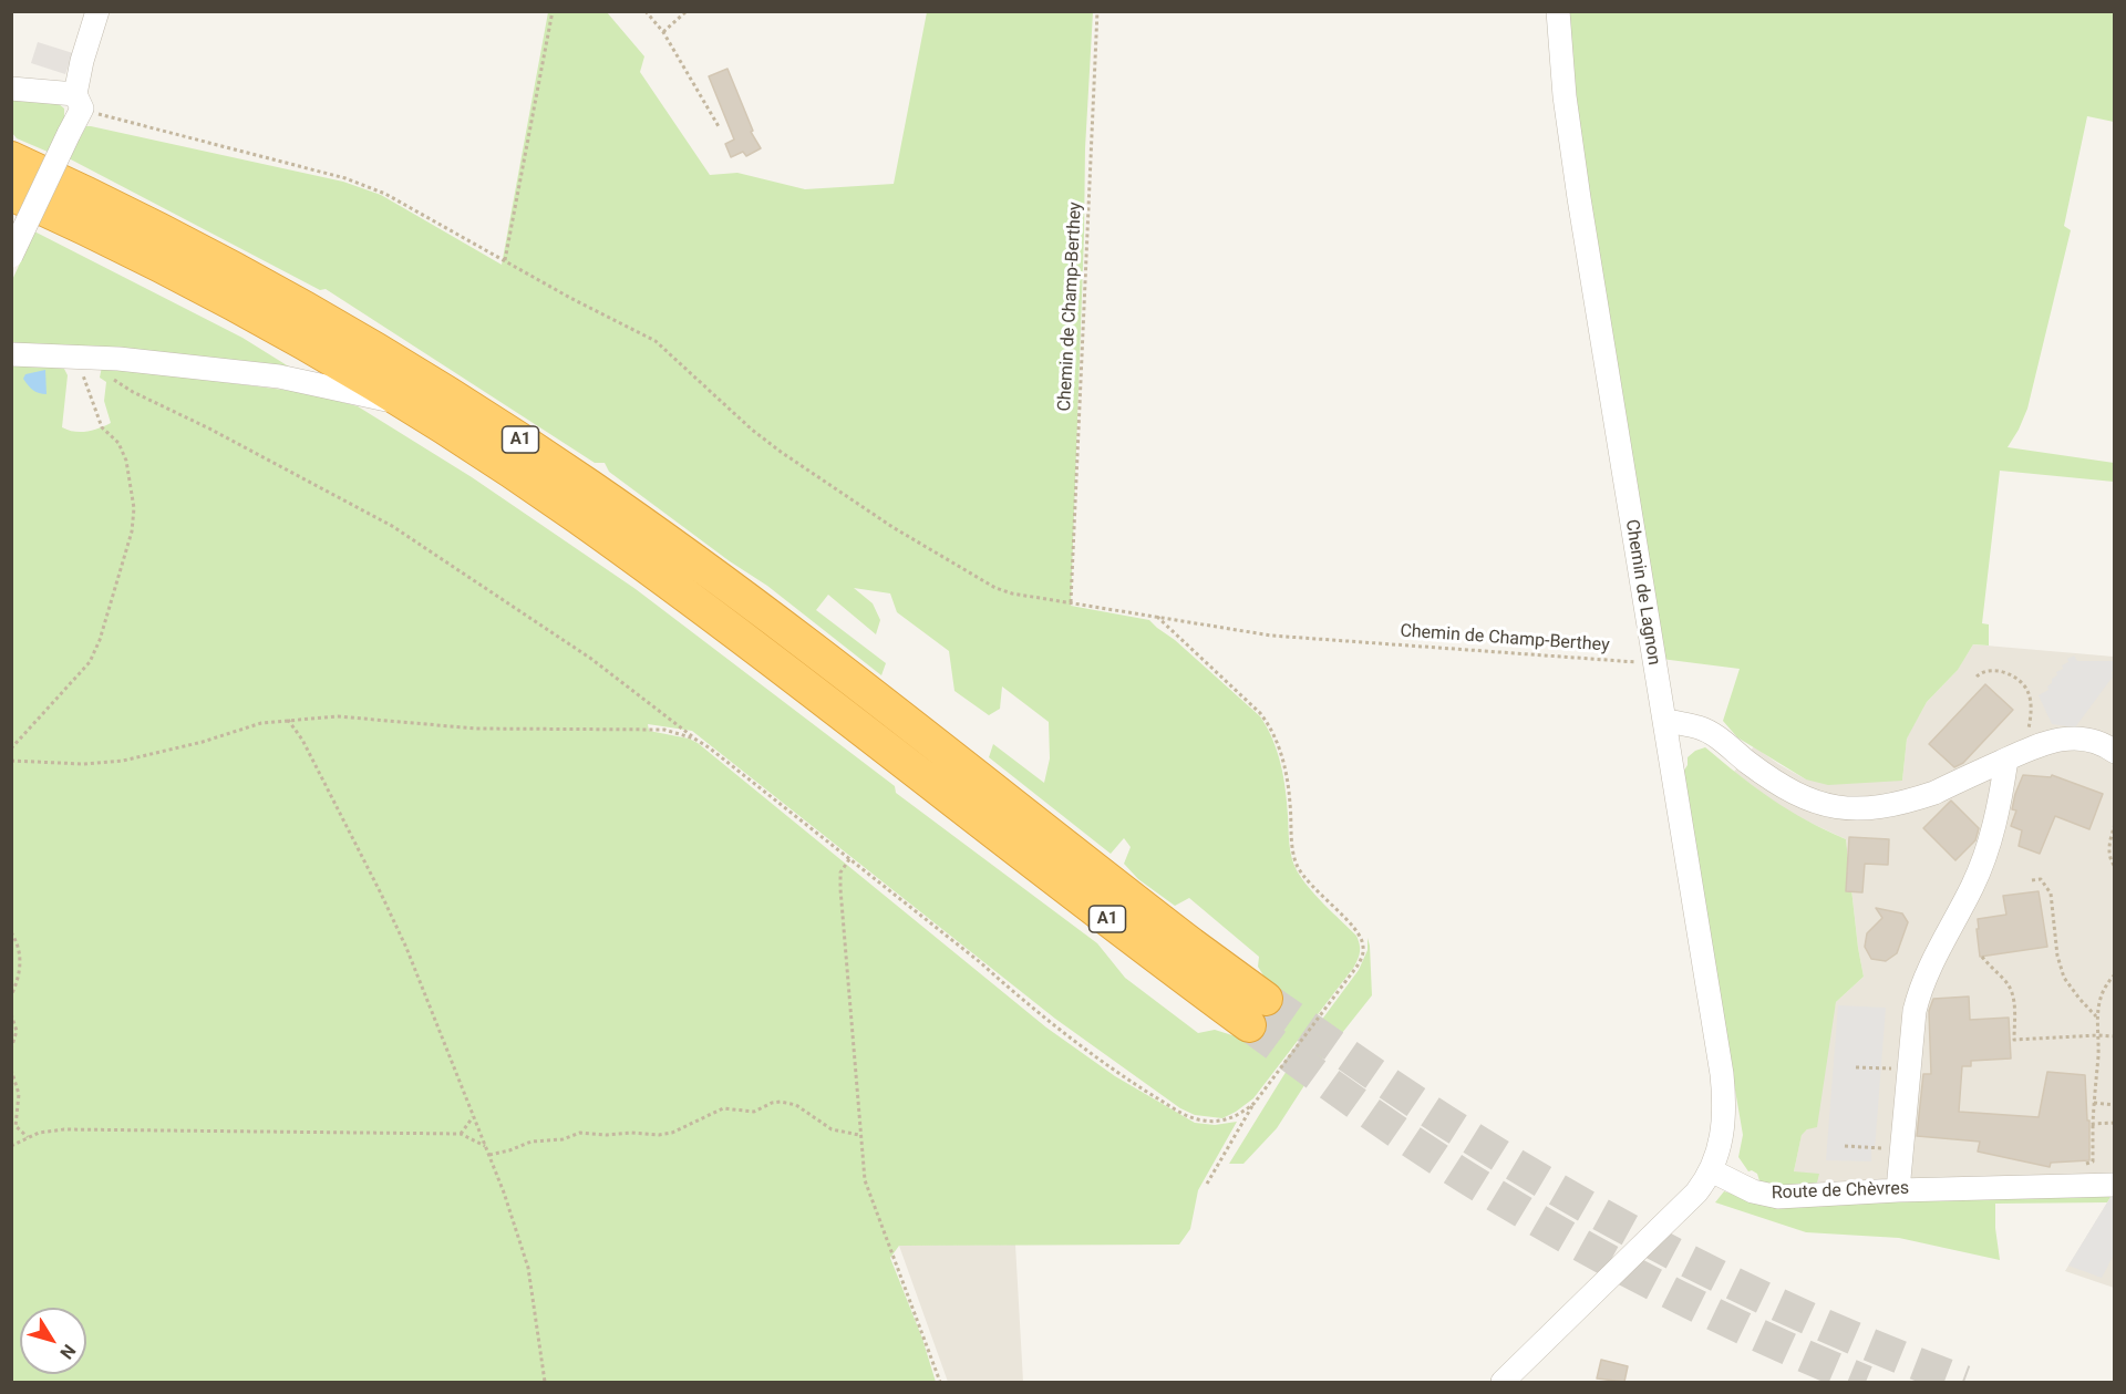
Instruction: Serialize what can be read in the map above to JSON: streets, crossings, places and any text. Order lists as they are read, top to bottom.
{
  "streets": {
    "highway": ["A1"],
    "street": ["Chemin de Lagnon", "Route de Chèvres"],
    "path": ["Chemin de Champ-Berthey"]
  },
  "crossings": [
    ["Chemin de Champ-Berthey", "Chemin de Lagnon"],
    ["Chemin de Lagnon", "Route de Chèvres"]
  ],
  "north": "bottom right"
}
